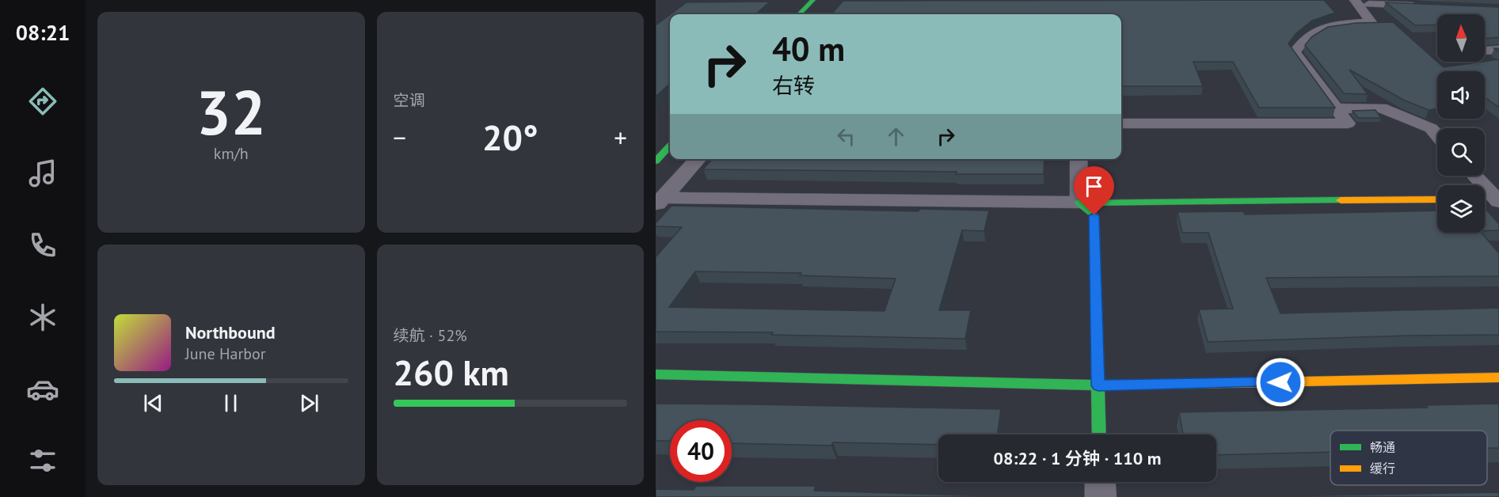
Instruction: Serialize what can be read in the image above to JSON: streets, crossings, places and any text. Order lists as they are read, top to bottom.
{
  "legend": ["畅通", "缓行"],
  "north": "top",
  "page": {
    "tabs": "08:21",
    "tile": [
      ["32", "km/h"],
      "空调",
      ["续航 · 52%", "260 km"]
    ],
    "turn": ["40 m", "右转"],
    "heat": ["−", "20°", "+"],
    "song": ["Northbound", "June Harbor"],
    "limit": "40",
    "trip": "08:22 · 1 分钟 · 110 m"
  }
}
